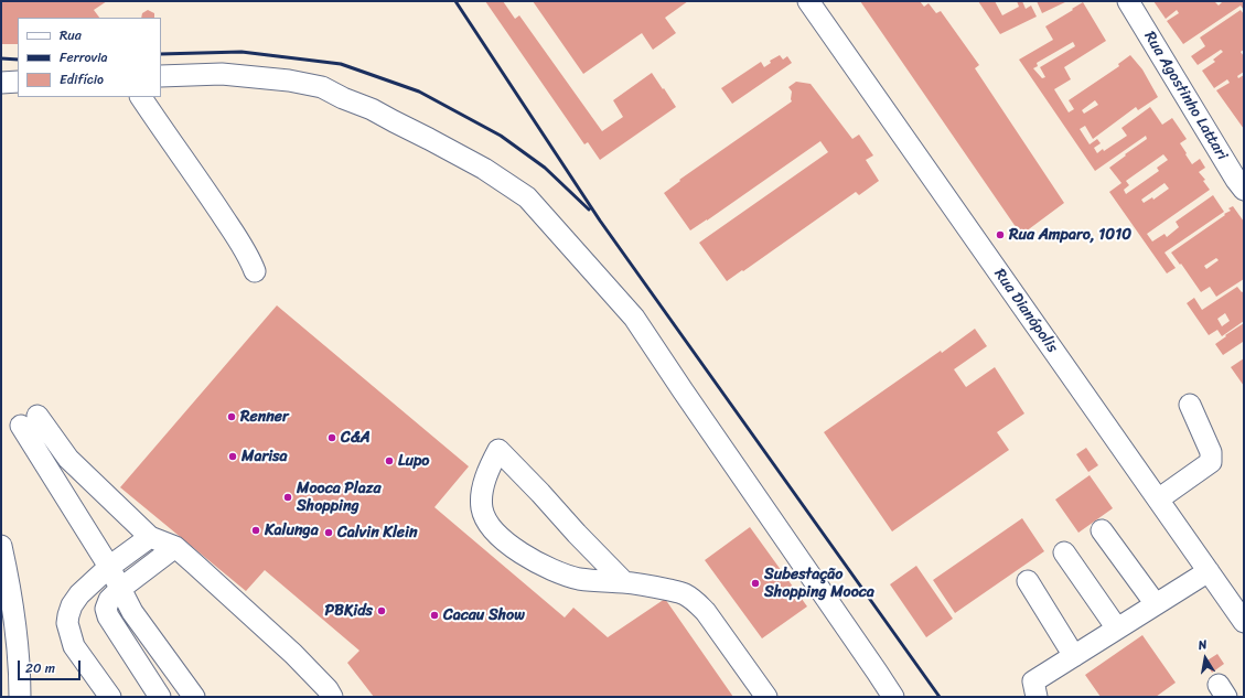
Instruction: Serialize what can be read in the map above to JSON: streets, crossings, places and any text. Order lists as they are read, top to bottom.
{
  "streets": {
    "street": ["Rua Agostinho Lattari", "Rua Dianópolis"]
  },
  "places": [
    "Rua Amparo, 1010",
    "Renner",
    "C&A",
    "Marisa",
    "Lupo",
    "Mooca Plaza Shopping",
    "Kalunga",
    "Calvin Klein",
    "Subestação Shopping Mooca",
    "PBKids",
    "Cacau Show"
  ],
  "legend": ["Rua", "Ferrovia", "Edifício"],
  "scale_bar": "20 m",
  "north": "top"
}
